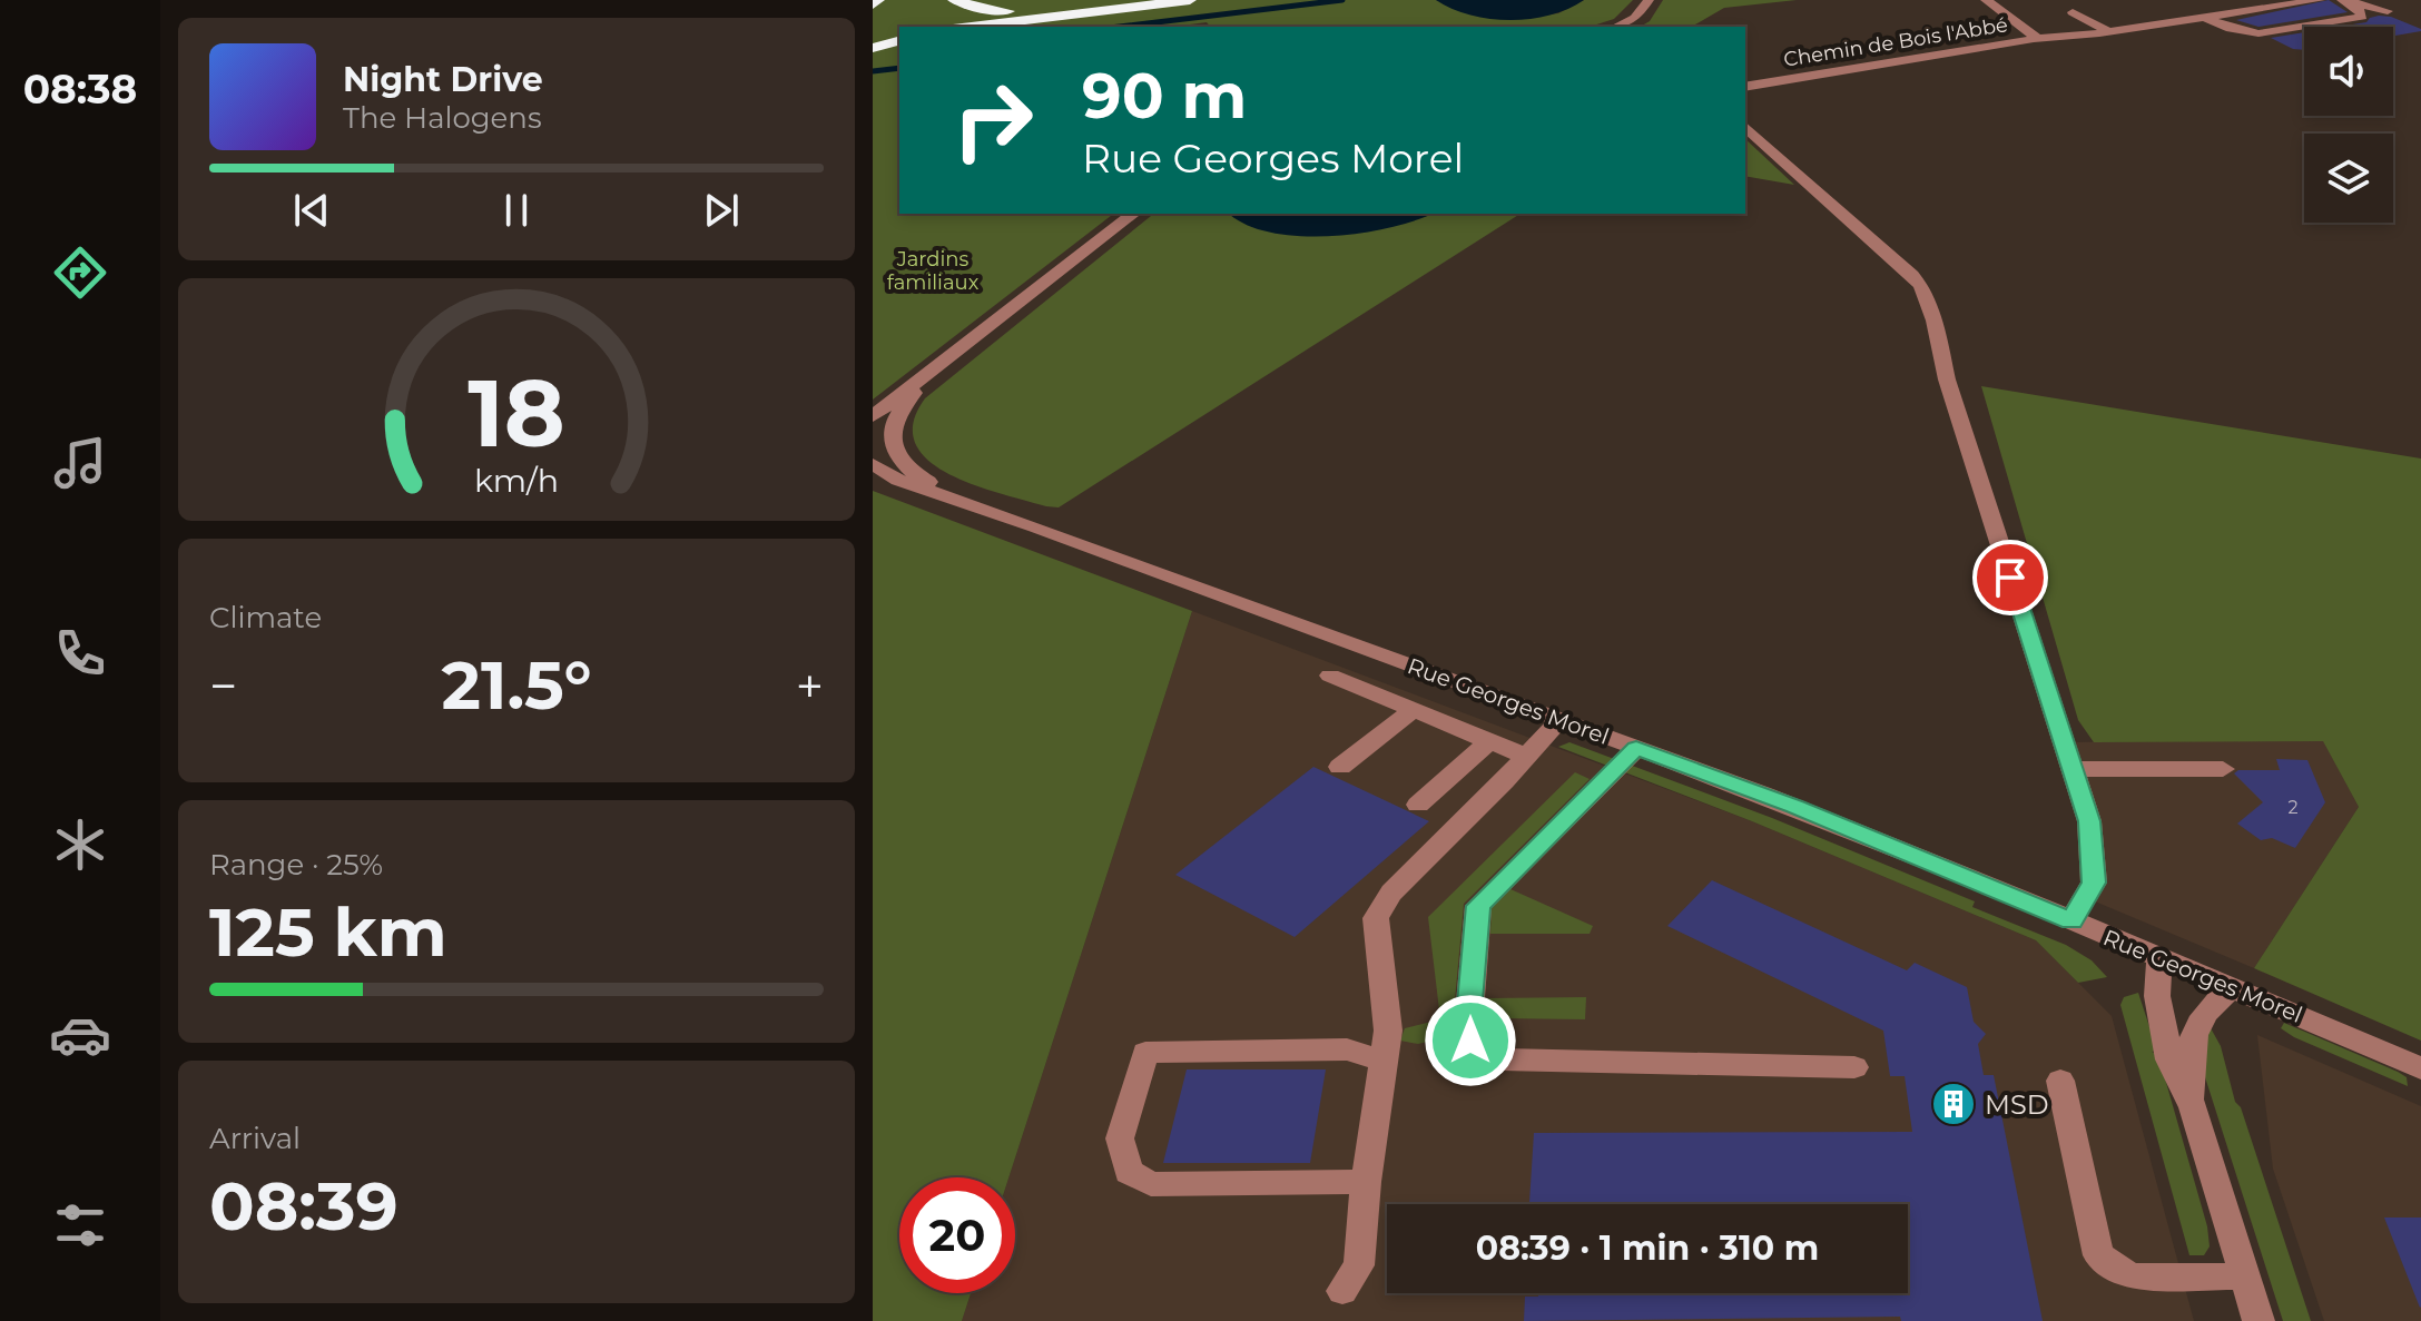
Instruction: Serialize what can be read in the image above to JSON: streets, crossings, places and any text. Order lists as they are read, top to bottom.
{
  "streets": {
    "street": ["Chemin de Bois l'Abbé", "Rue Georges Morel"]
  },
  "parks": ["Jardins familiaux"],
  "places": {
    "building": ["MSD"]
  },
  "house_numbers": ["2"],
  "page": {
    "tabs": "08:38",
    "turn": ["90 m", "Rue Georges Morel"],
    "song": ["Night Drive", "The Halogens"],
    "tile": [
      "Climate",
      ["Range · 25%", "125 km"],
      ["Arrival", "08:39"]
    ],
    "heat": ["−", "21.5°", "+"],
    "limit": "20",
    "trip": "08:39 · 1 min · 310 m",
    "gauge": ["18", "km/h"]
  }
}
